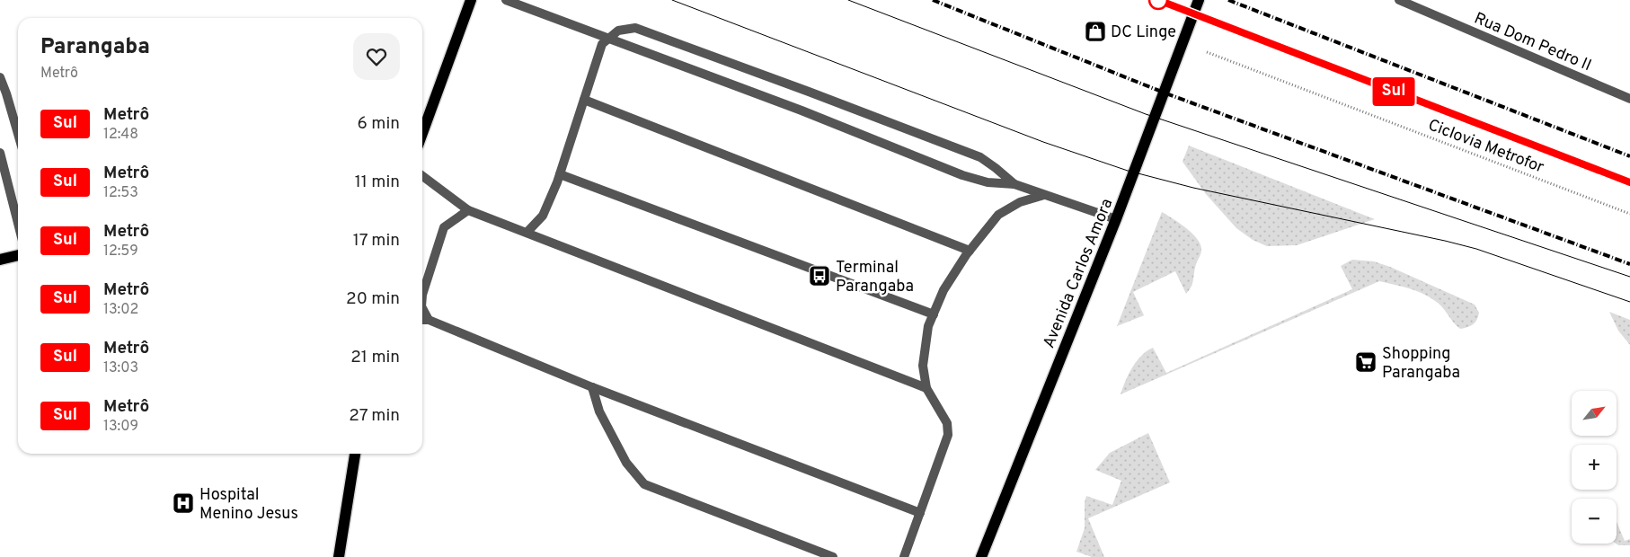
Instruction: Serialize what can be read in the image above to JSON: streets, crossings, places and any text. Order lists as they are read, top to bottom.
{
  "streets": {
    "main road": ["Avenida Carlos Amora"],
    "street": ["Rua Dom Pedro II"],
    "path": ["Ciclovia Metrofor"]
  },
  "crossings": [
    ["Ciclovia Metrofor", "Avenida Carlos Amora"]
  ],
  "places": {
    "shop": ["DC Linge"],
    "bus stop": ["Terminal Parangaba"],
    "supermarket": ["Shopping Parangaba"],
    "hospital": ["Hospital Menino Jesus"]
  },
  "lines": ["metro line Sul"],
  "north": "top right",
  "page": {
    "on_map": "Sul",
    "heading": ["Parangaba", "Metrô"],
    "list": [
      {
        "mark": "Sul",
        "name": "Metrô",
        "note": "12:48",
        "value": "6 min"
      },
      {
        "mark": "Sul",
        "name": "Metrô",
        "note": "12:53",
        "value": "11 min"
      },
      {
        "mark": "Sul",
        "name": "Metrô",
        "note": "12:59",
        "value": "17 min"
      },
      {
        "mark": "Sul",
        "name": "Metrô",
        "note": "13:02",
        "value": "20 min"
      },
      {
        "mark": "Sul",
        "name": "Metrô",
        "note": "13:03",
        "value": "21 min"
      },
      {
        "mark": "Sul",
        "name": "Metrô",
        "note": "13:09",
        "value": "27 min"
      }
    ],
    "map_buttons": ["+", "−"]
  }
}
